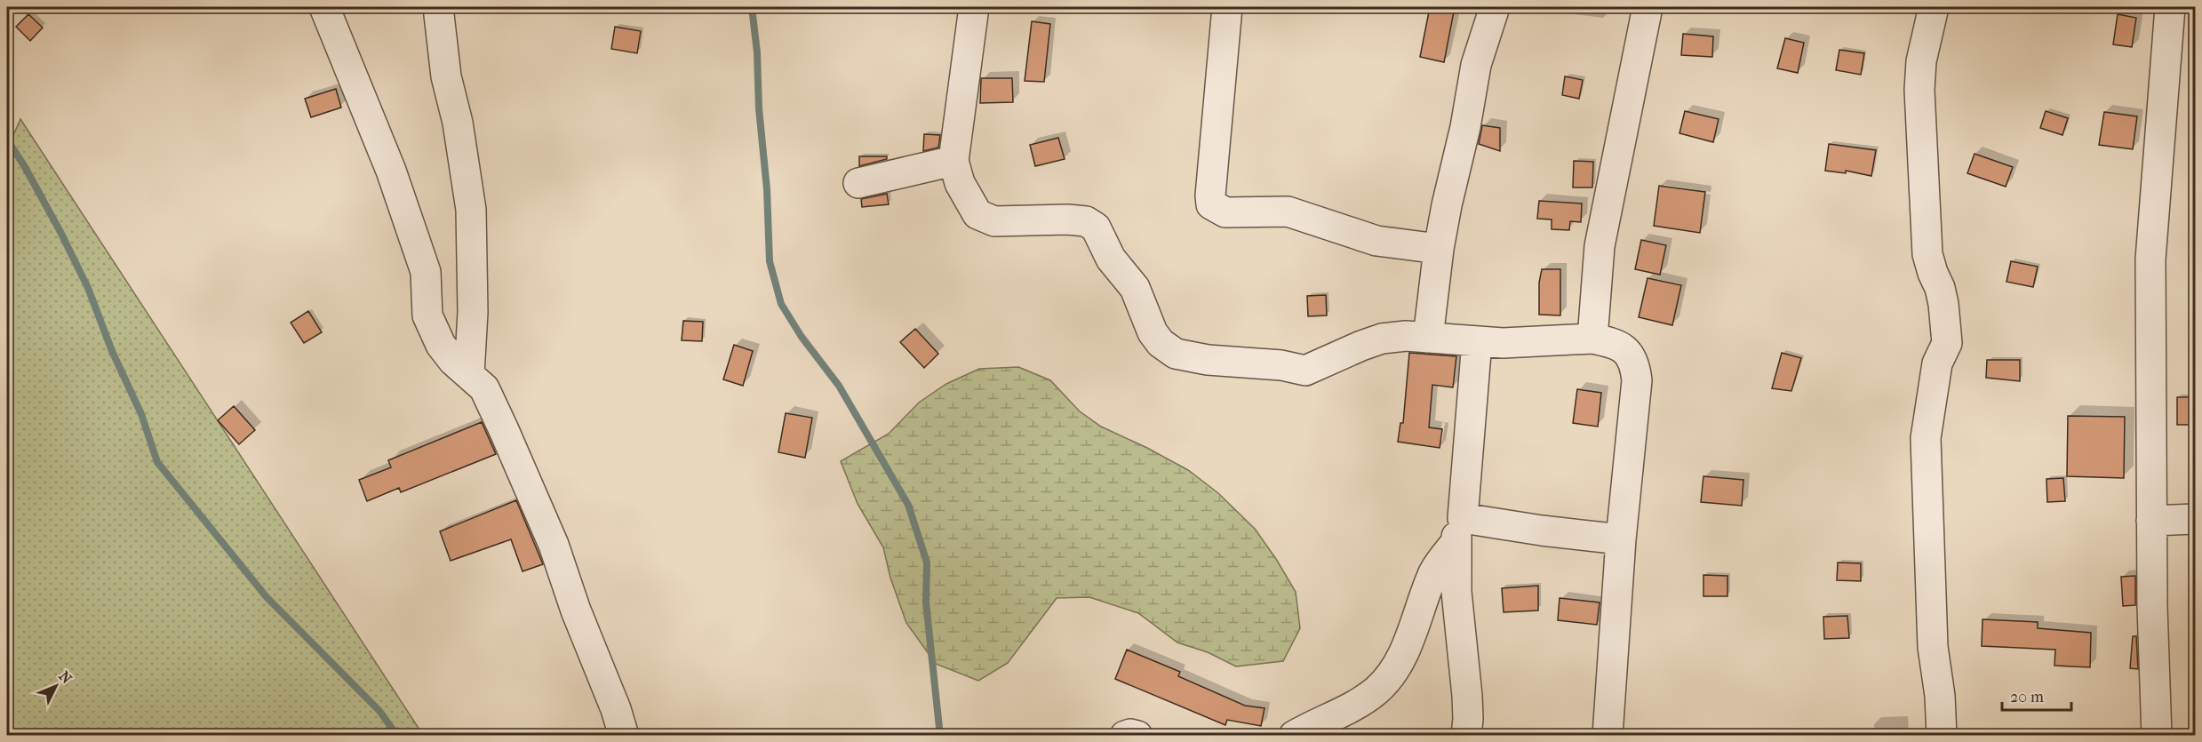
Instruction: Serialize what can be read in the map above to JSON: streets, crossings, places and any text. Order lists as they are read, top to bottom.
{
  "scale_bar": "20 m",
  "north": "top right"
}
